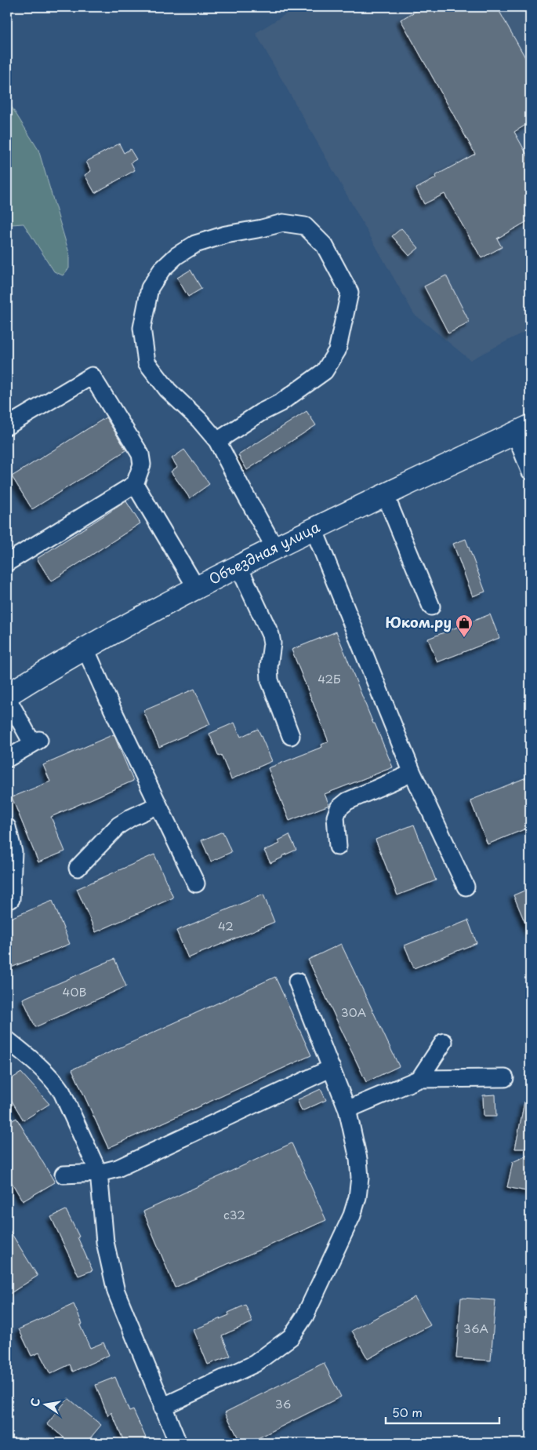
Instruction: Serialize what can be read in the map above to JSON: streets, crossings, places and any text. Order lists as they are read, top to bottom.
{
  "streets": {
    "main road": ["Объездная улица"]
  },
  "places": {
    "shop": ["Юком.ру"]
  },
  "house_numbers": [
    "42Б",
    "42",
    "40В",
    "30А",
    "с32",
    "36А",
    "36"
  ],
  "scale_bar": "50 m",
  "north": "left"
}
